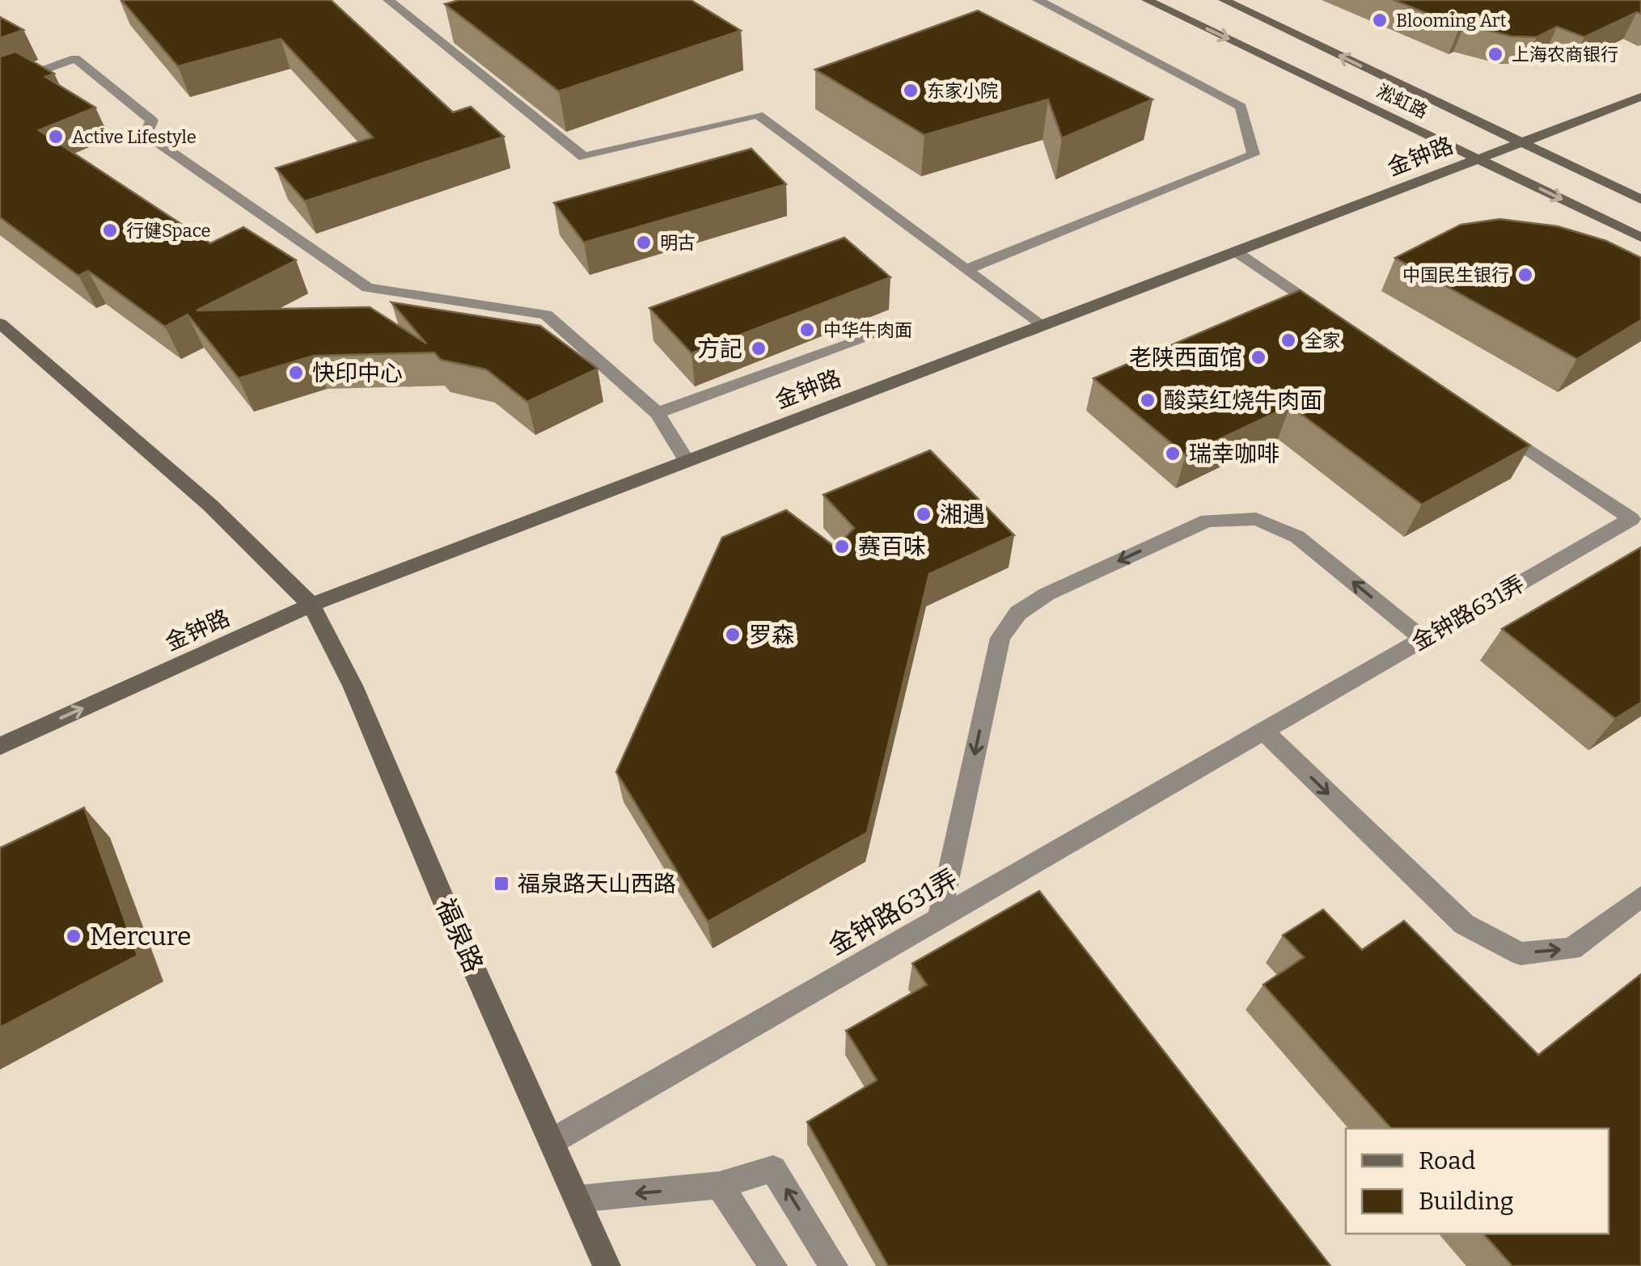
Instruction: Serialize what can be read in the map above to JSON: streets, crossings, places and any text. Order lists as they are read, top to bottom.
{
  "streets": {
    "street": [
      "淞虹路",
      "金钟路",
      "金钟路631弄",
      "福泉路"
    ]
  },
  "crossings": [
    ["淞虹路", "金钟路"],
    ["金钟路", "福泉路"],
    ["金钟路631弄", "福泉路"]
  ],
  "places": {
    "other": [
      "Blooming Art",
      "上海农商银行",
      "东家小院",
      "Active Lifestyle",
      "行健Space",
      "明古",
      "中国民生银行",
      "中华牛肉面",
      "全家",
      "方記",
      "老陕西面馆",
      "快印中心",
      "酸菜红烧牛肉面",
      "瑞幸咖啡",
      "湘遇",
      "赛百味",
      "罗森",
      "Mercure"
    ],
    "transit": ["福泉路天山西路"]
  },
  "legend": ["Road", "Building"]
}
